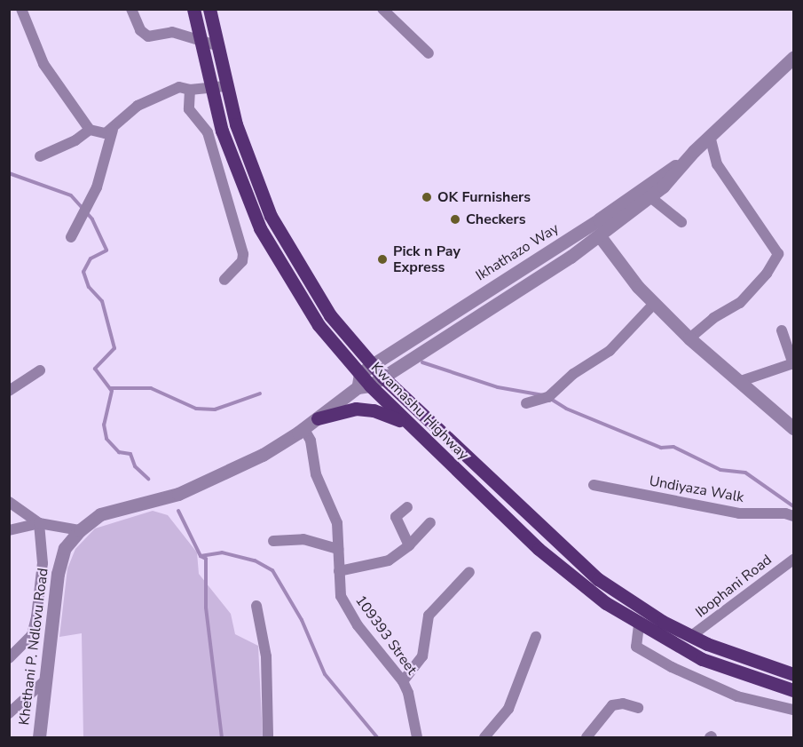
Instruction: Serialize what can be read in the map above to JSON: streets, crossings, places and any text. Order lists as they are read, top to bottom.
{
  "streets": {
    "main road": ["Kwamashu Highway"],
    "street": [
      "Ikhathazo Way",
      "Undiyaza Walk",
      "Ibophani Road",
      "109393 Street",
      "Khethani P. Ndlovu Road"
    ]
  },
  "crossings": [
    ["Ikhathazo Way", "Kwamashu Highway"],
    ["Ikhathazo Way", "Khethani P. Ndlovu Road"],
    ["Kwamashu Highway", "Ibophani Road"],
    ["Kwamashu Highway", "Khethani P. Ndlovu Road"],
    ["109393 Street", "Khethani P. Ndlovu Road"]
  ],
  "places": ["OK Furnishers", "Checkers", "Pick n Pay Express"]
}
